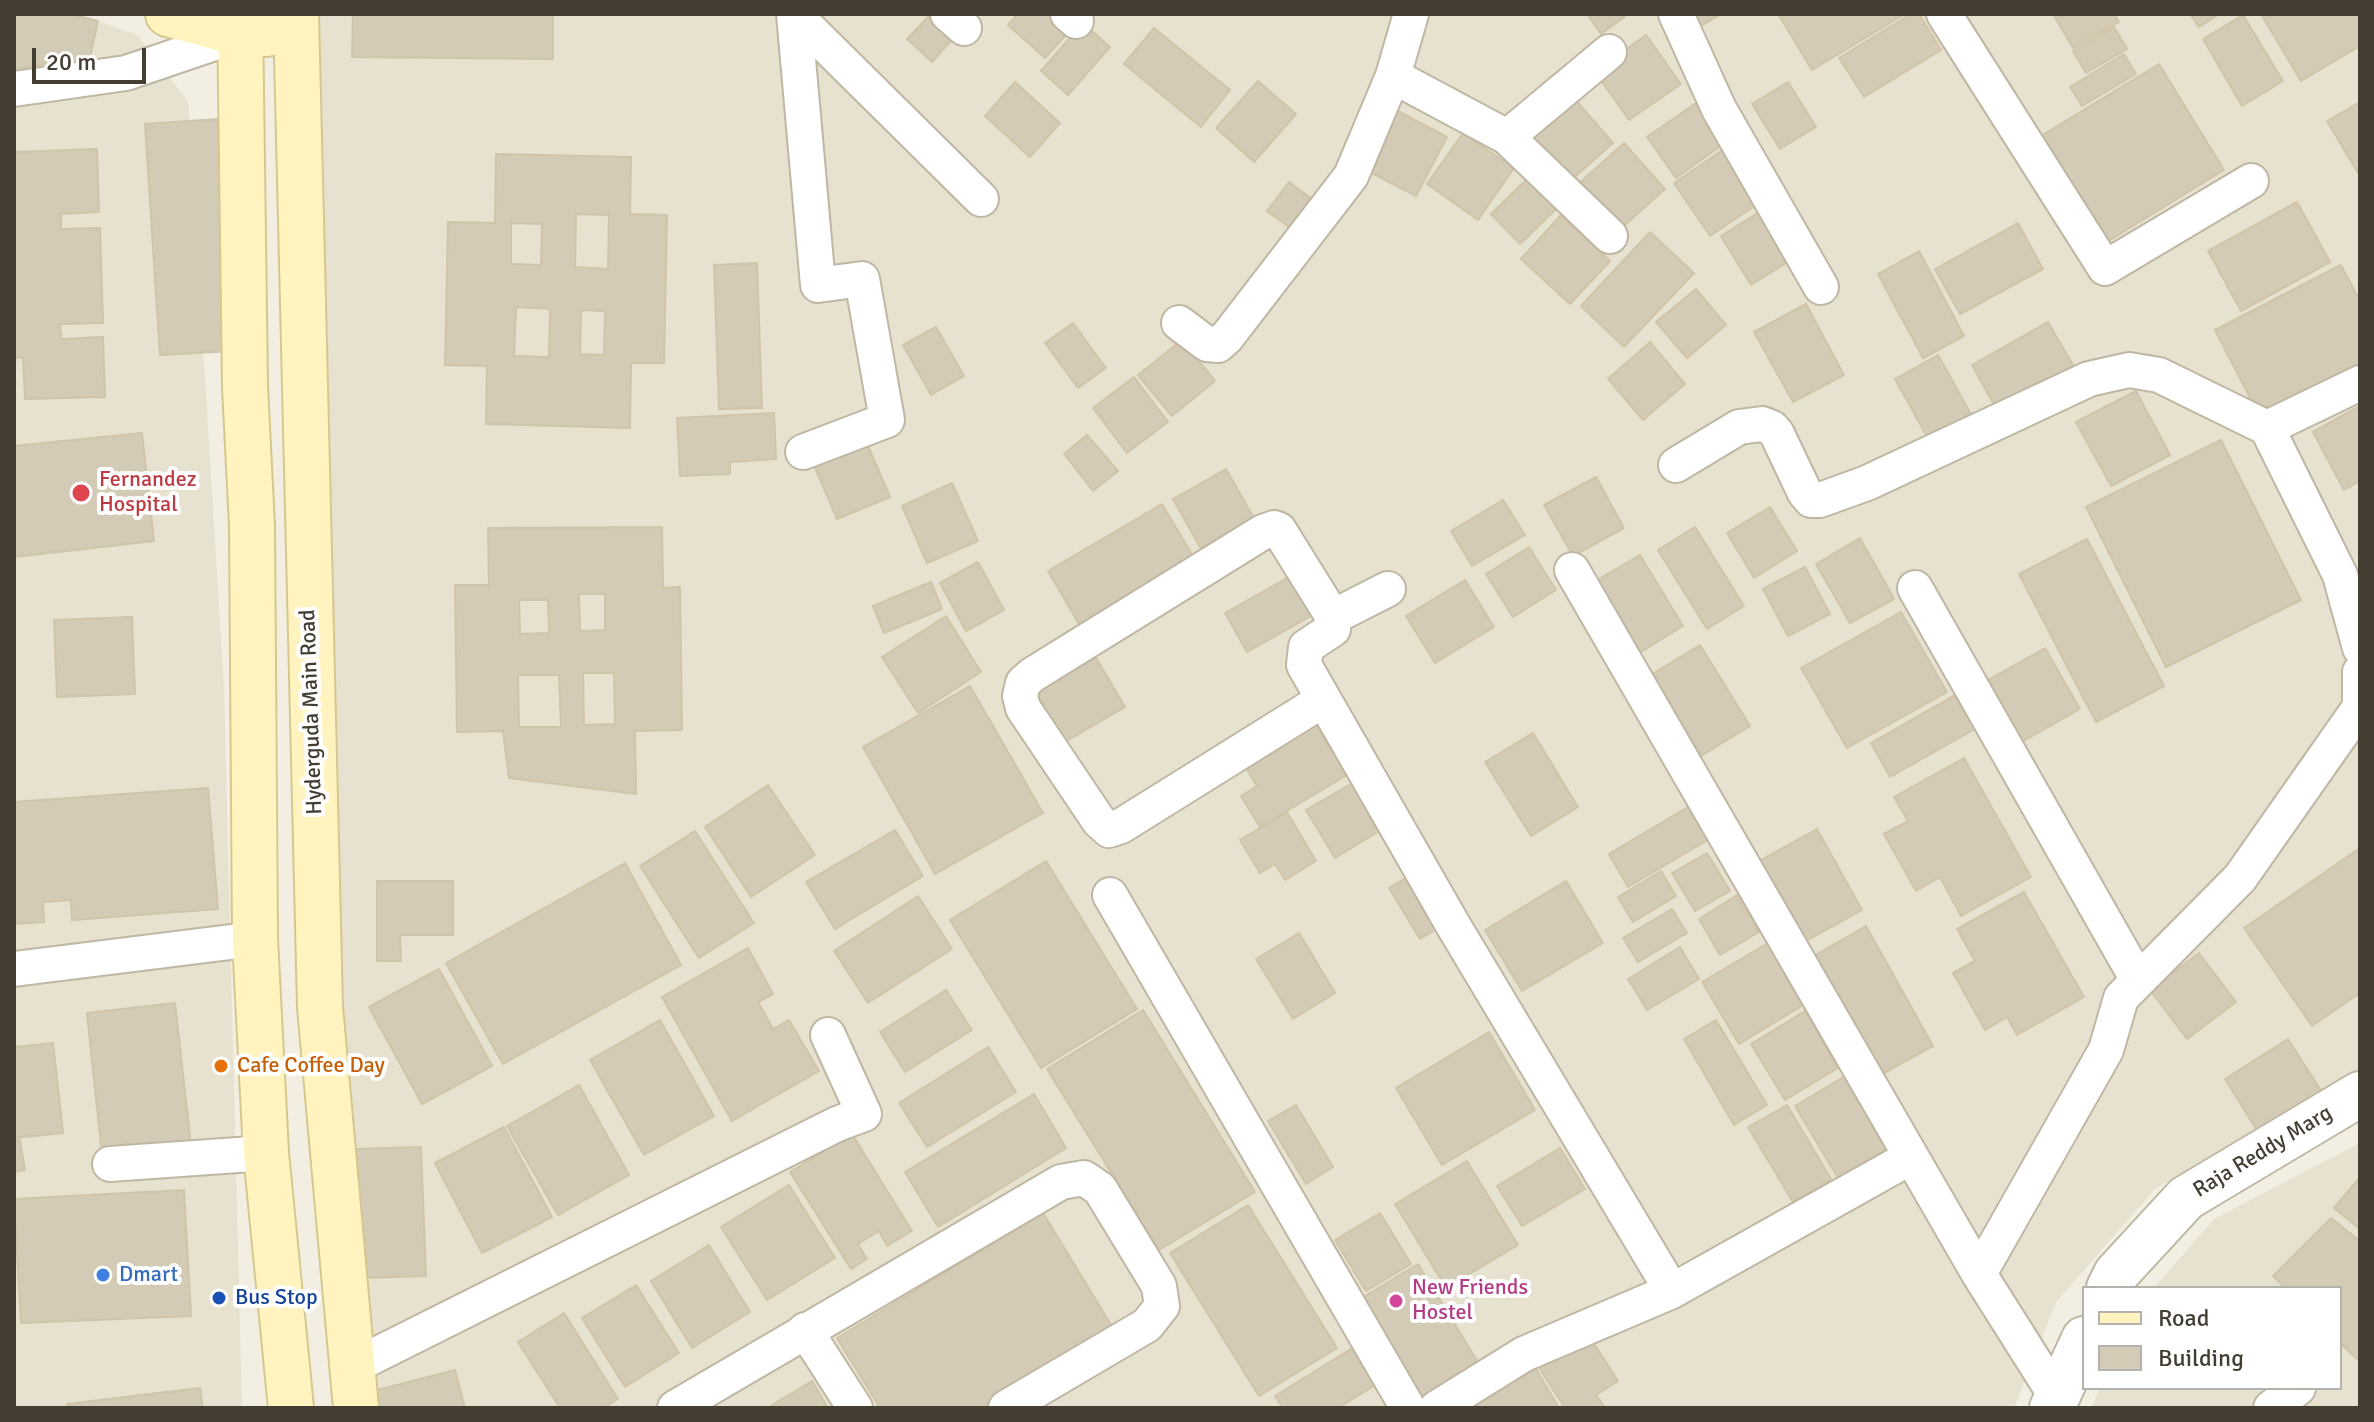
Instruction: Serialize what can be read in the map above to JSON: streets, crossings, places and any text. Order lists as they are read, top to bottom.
{
  "streets": {
    "main road": ["Hyderguda Main Road"],
    "street": ["Raja Reddy Marg"]
  },
  "places": [
    "Fernandez Hospital",
    "Cafe Coffee Day",
    "Dmart",
    "Bus Stop",
    "New Friends Hostel"
  ],
  "legend": ["Road", "Building"],
  "scale_bar": "20 m"
}
